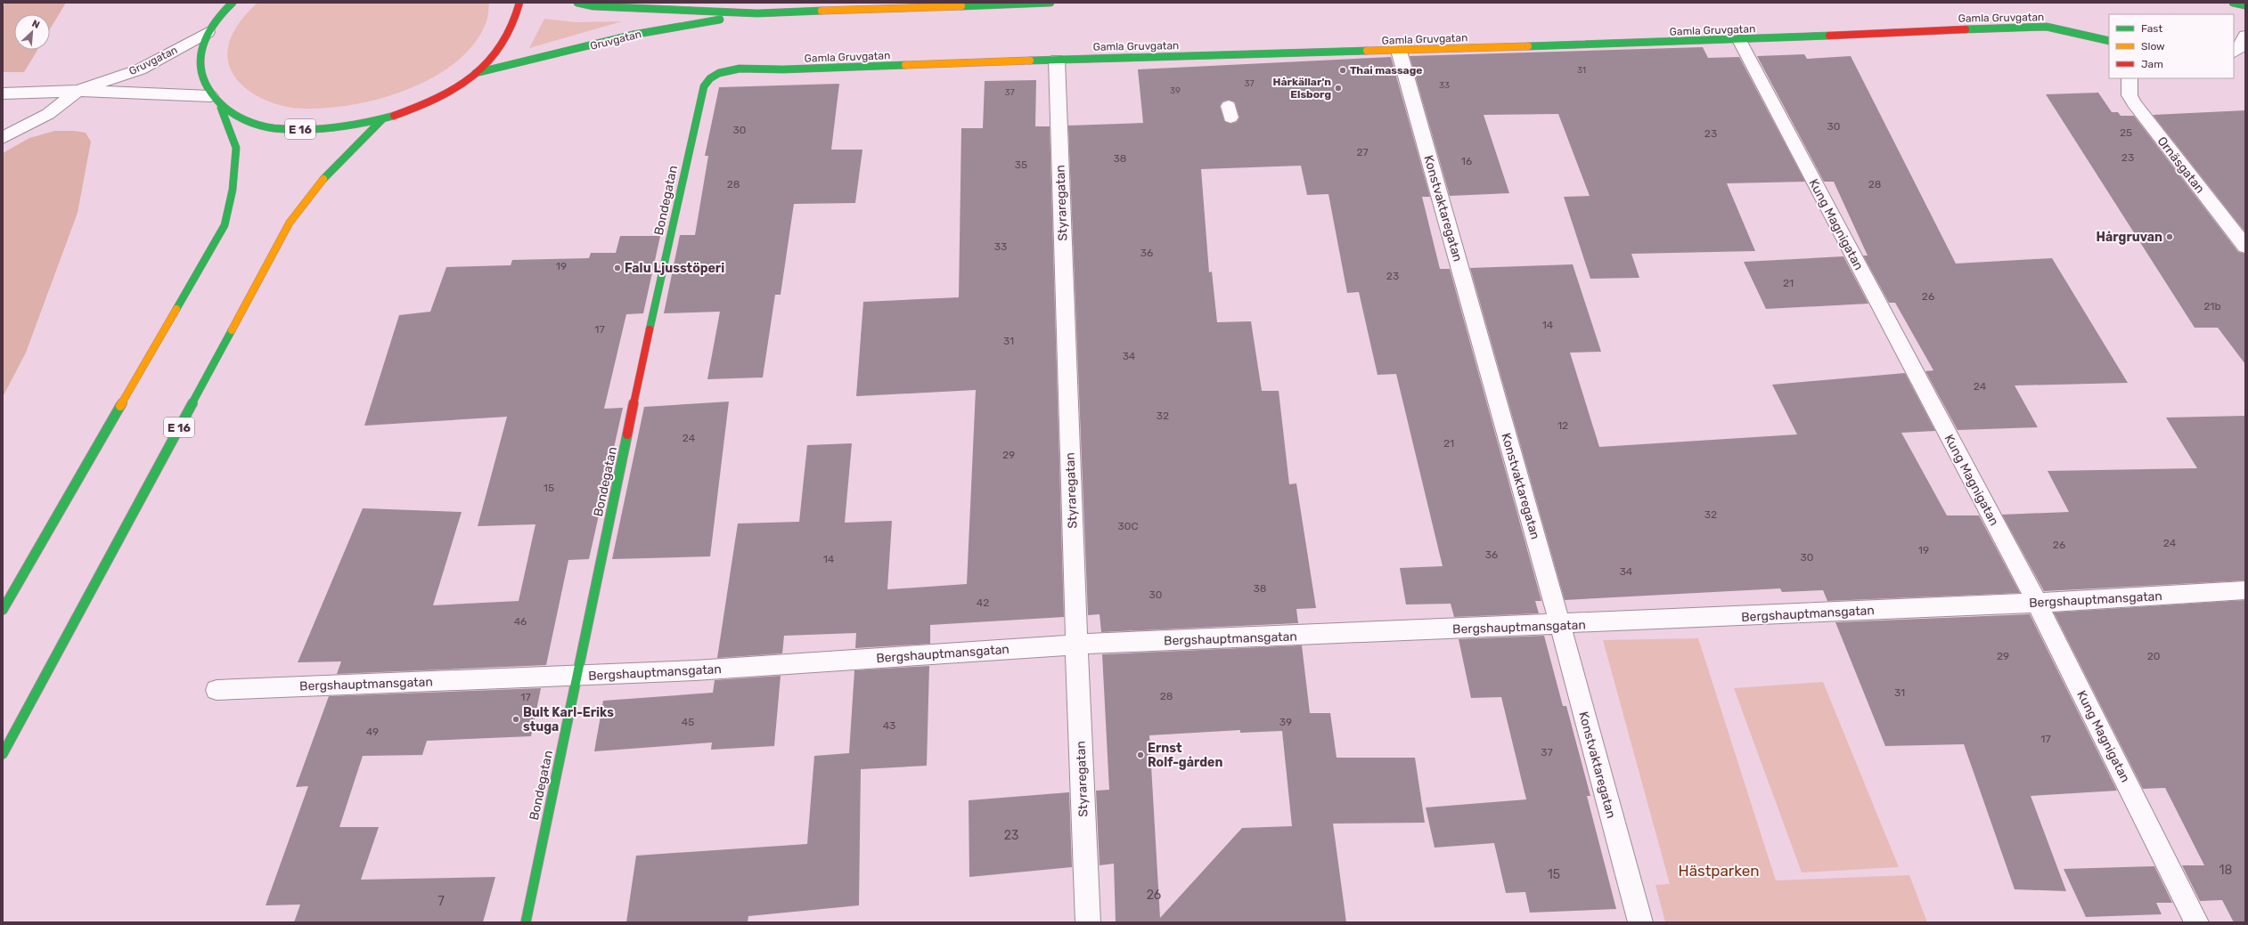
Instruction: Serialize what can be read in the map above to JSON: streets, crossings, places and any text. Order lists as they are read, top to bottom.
{
  "streets": {
    "main road": [
      "Gamla Gruvgatan",
      "Gruvgatan",
      "E 16",
      "Bondegatan"
    ],
    "street": [
      "Ornäsgatan",
      "Styraregatan",
      "Konstvaktaregatan",
      "Kung Magnigatan",
      "Bergshauptmansgatan"
    ]
  },
  "crossings": [
    ["Gamla Gruvgatan", "Bondegatan"],
    ["Gamla Gruvgatan", "Styraregatan"],
    ["Gamla Gruvgatan", "Konstvaktaregatan"],
    ["Gamla Gruvgatan", "Kung Magnigatan"],
    ["Gruvgatan", "E 16"],
    ["Bondegatan", "Bergshauptmansgatan"],
    ["Styraregatan", "Bergshauptmansgatan"],
    ["Konstvaktaregatan", "Bergshauptmansgatan"],
    ["Kung Magnigatan", "Bergshauptmansgatan"]
  ],
  "parks": ["Hästparken"],
  "places": [
    "Thai massage",
    "Hårkällar'n Elsborg",
    "Hårgruvan",
    "Falu Ljusstöperi",
    "Bult Karl-Eriks stuga",
    "Ernst Rolf-gården"
  ],
  "house_numbers": [
    "31",
    "37",
    "33",
    "39",
    "37",
    "30",
    "30",
    "25",
    "23",
    "27",
    "23",
    "38",
    "16",
    "35",
    "28",
    "28",
    "33",
    "36",
    "19",
    "23",
    "21",
    "26",
    "21b",
    "14",
    "17",
    "31",
    "34",
    "24",
    "32",
    "12",
    "24",
    "21",
    "29",
    "15",
    "32",
    "30C",
    "24",
    "26",
    "19",
    "36",
    "30",
    "14",
    "34",
    "38",
    "30",
    "42",
    "46",
    "29",
    "20",
    "31",
    "28",
    "17",
    "45",
    "39",
    "43",
    "49",
    "17",
    "37",
    "23",
    "18",
    "15",
    "26",
    "7"
  ],
  "legend": ["Fast", "Slow", "Jam"],
  "north": "top right"
}
